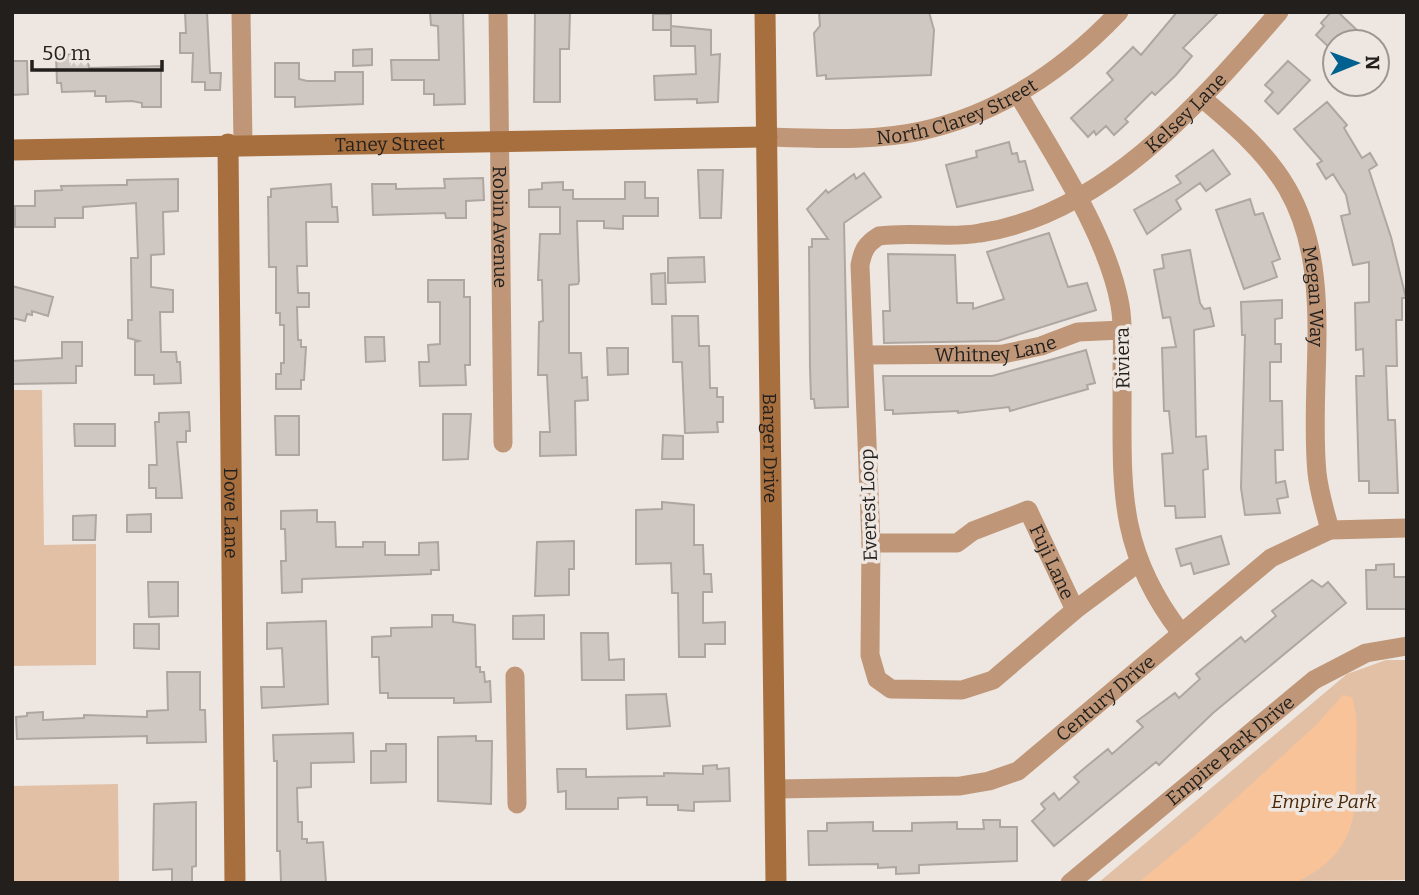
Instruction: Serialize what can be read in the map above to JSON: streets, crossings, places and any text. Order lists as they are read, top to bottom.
{
  "streets": {
    "street": [
      "North Clarey Street",
      "Kelsey Lane",
      "Taney Street",
      "Robin Avenue",
      "Megan Way",
      "Whitney Lane",
      "Riviera",
      "Barger Drive",
      "Everest Loop",
      "Dove Lane",
      "Fuji Lane",
      "Century Drive",
      "Empire Park Drive"
    ]
  },
  "crossings": [
    ["North Clarey Street", "Taney Street"],
    ["North Clarey Street", "Riviera"],
    ["North Clarey Street", "Barger Drive"],
    ["Kelsey Lane", "Megan Way"],
    ["Kelsey Lane", "Riviera"],
    ["Kelsey Lane", "Everest Loop"],
    ["Taney Street", "Robin Avenue"],
    ["Taney Street", "Barger Drive"],
    ["Taney Street", "Dove Lane"],
    ["Megan Way", "Century Drive"],
    ["Whitney Lane", "Riviera"],
    ["Whitney Lane", "Everest Loop"],
    ["Riviera", "Everest Loop"],
    ["Riviera", "Century Drive"],
    ["Barger Drive", "Century Drive"],
    ["Everest Loop", "Fuji Lane"]
  ],
  "parks": ["Empire Park"],
  "scale_bar": "50 m",
  "north": "right"
}
